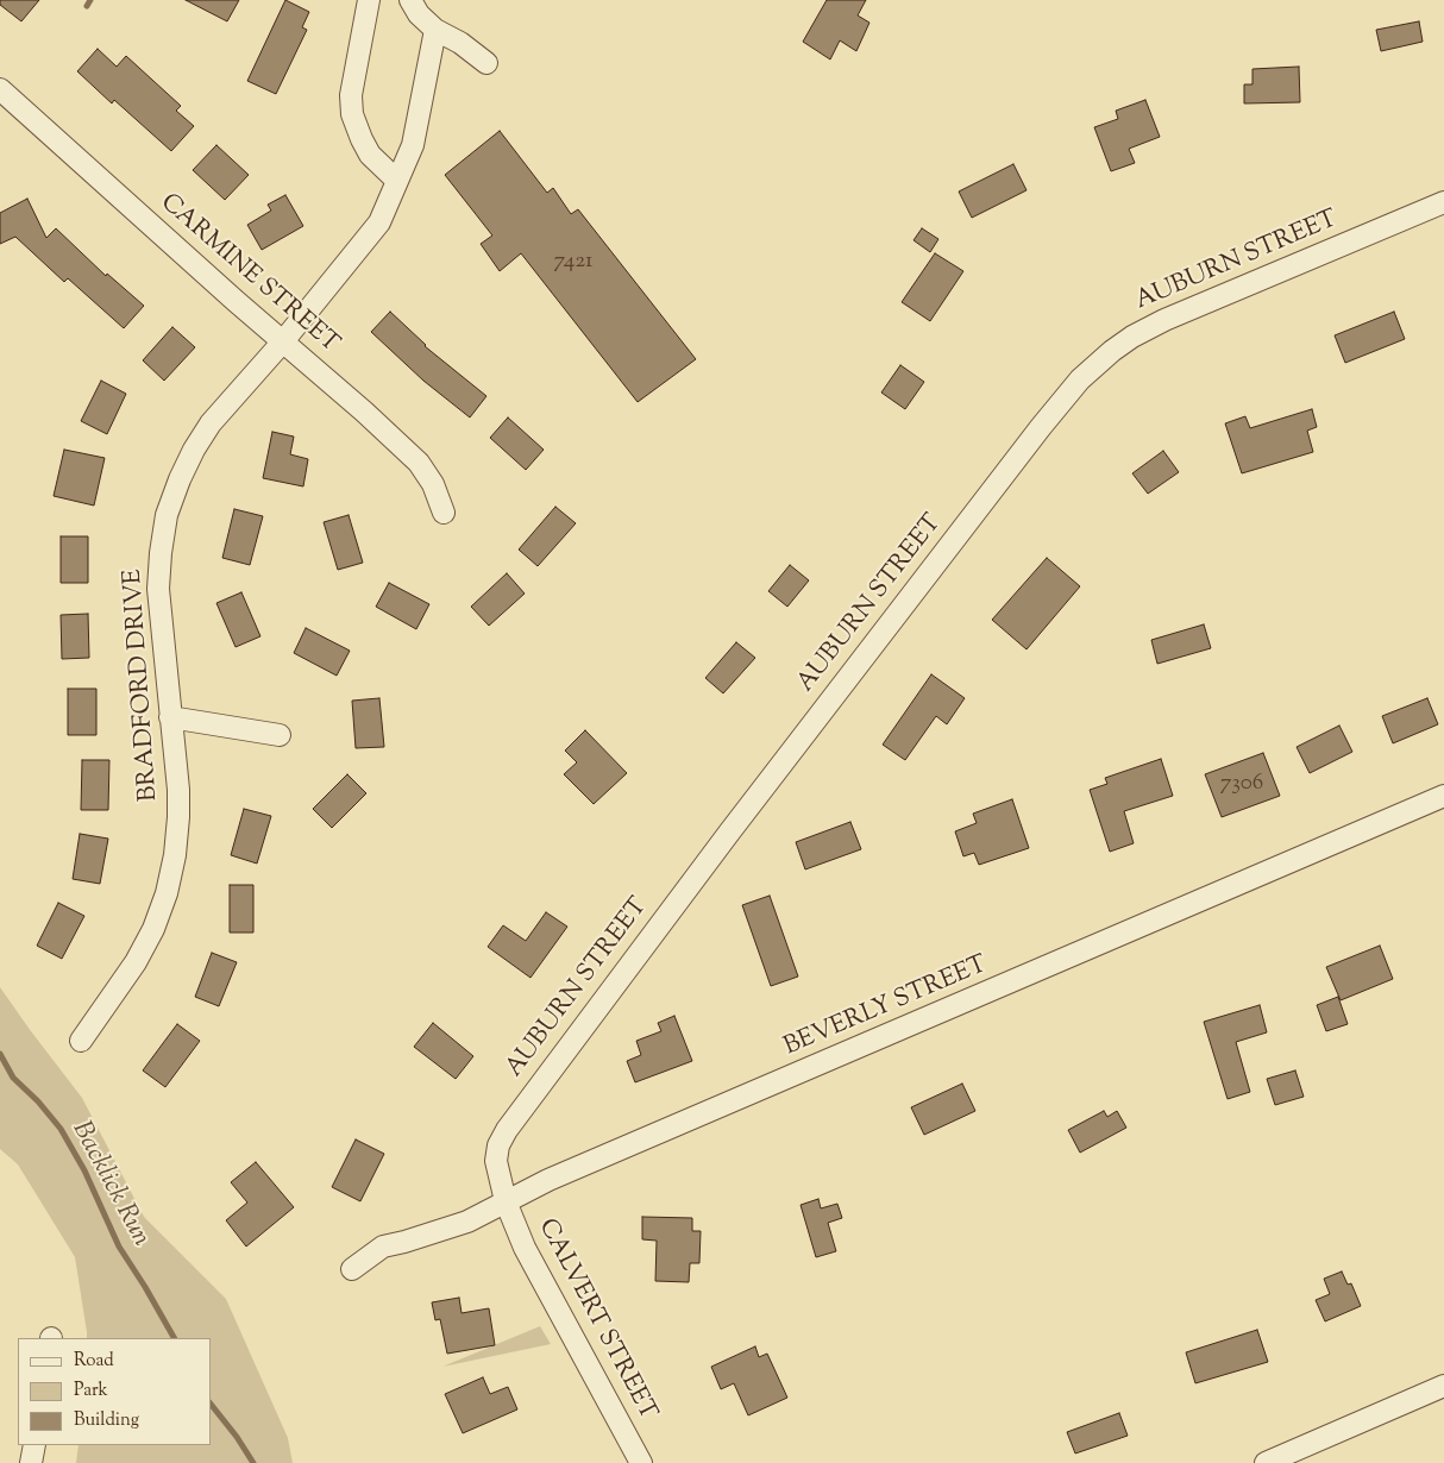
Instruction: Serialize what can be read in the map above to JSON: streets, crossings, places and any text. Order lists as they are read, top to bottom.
{
  "streets": {
    "street": [
      "AUBURN STREET",
      "CARMINE STREET",
      "BRADFORD DRIVE",
      "BEVERLY STREET",
      "CALVERT STREET"
    ]
  },
  "crossings": [
    ["AUBURN STREET", "BEVERLY STREET"],
    ["AUBURN STREET", "CALVERT STREET"],
    ["CARMINE STREET", "BRADFORD DRIVE"],
    ["BEVERLY STREET", "CALVERT STREET"]
  ],
  "water": ["Backlick Run"],
  "house_numbers": ["7421", "7306"],
  "legend": ["Road", "Park", "Building"]
}
